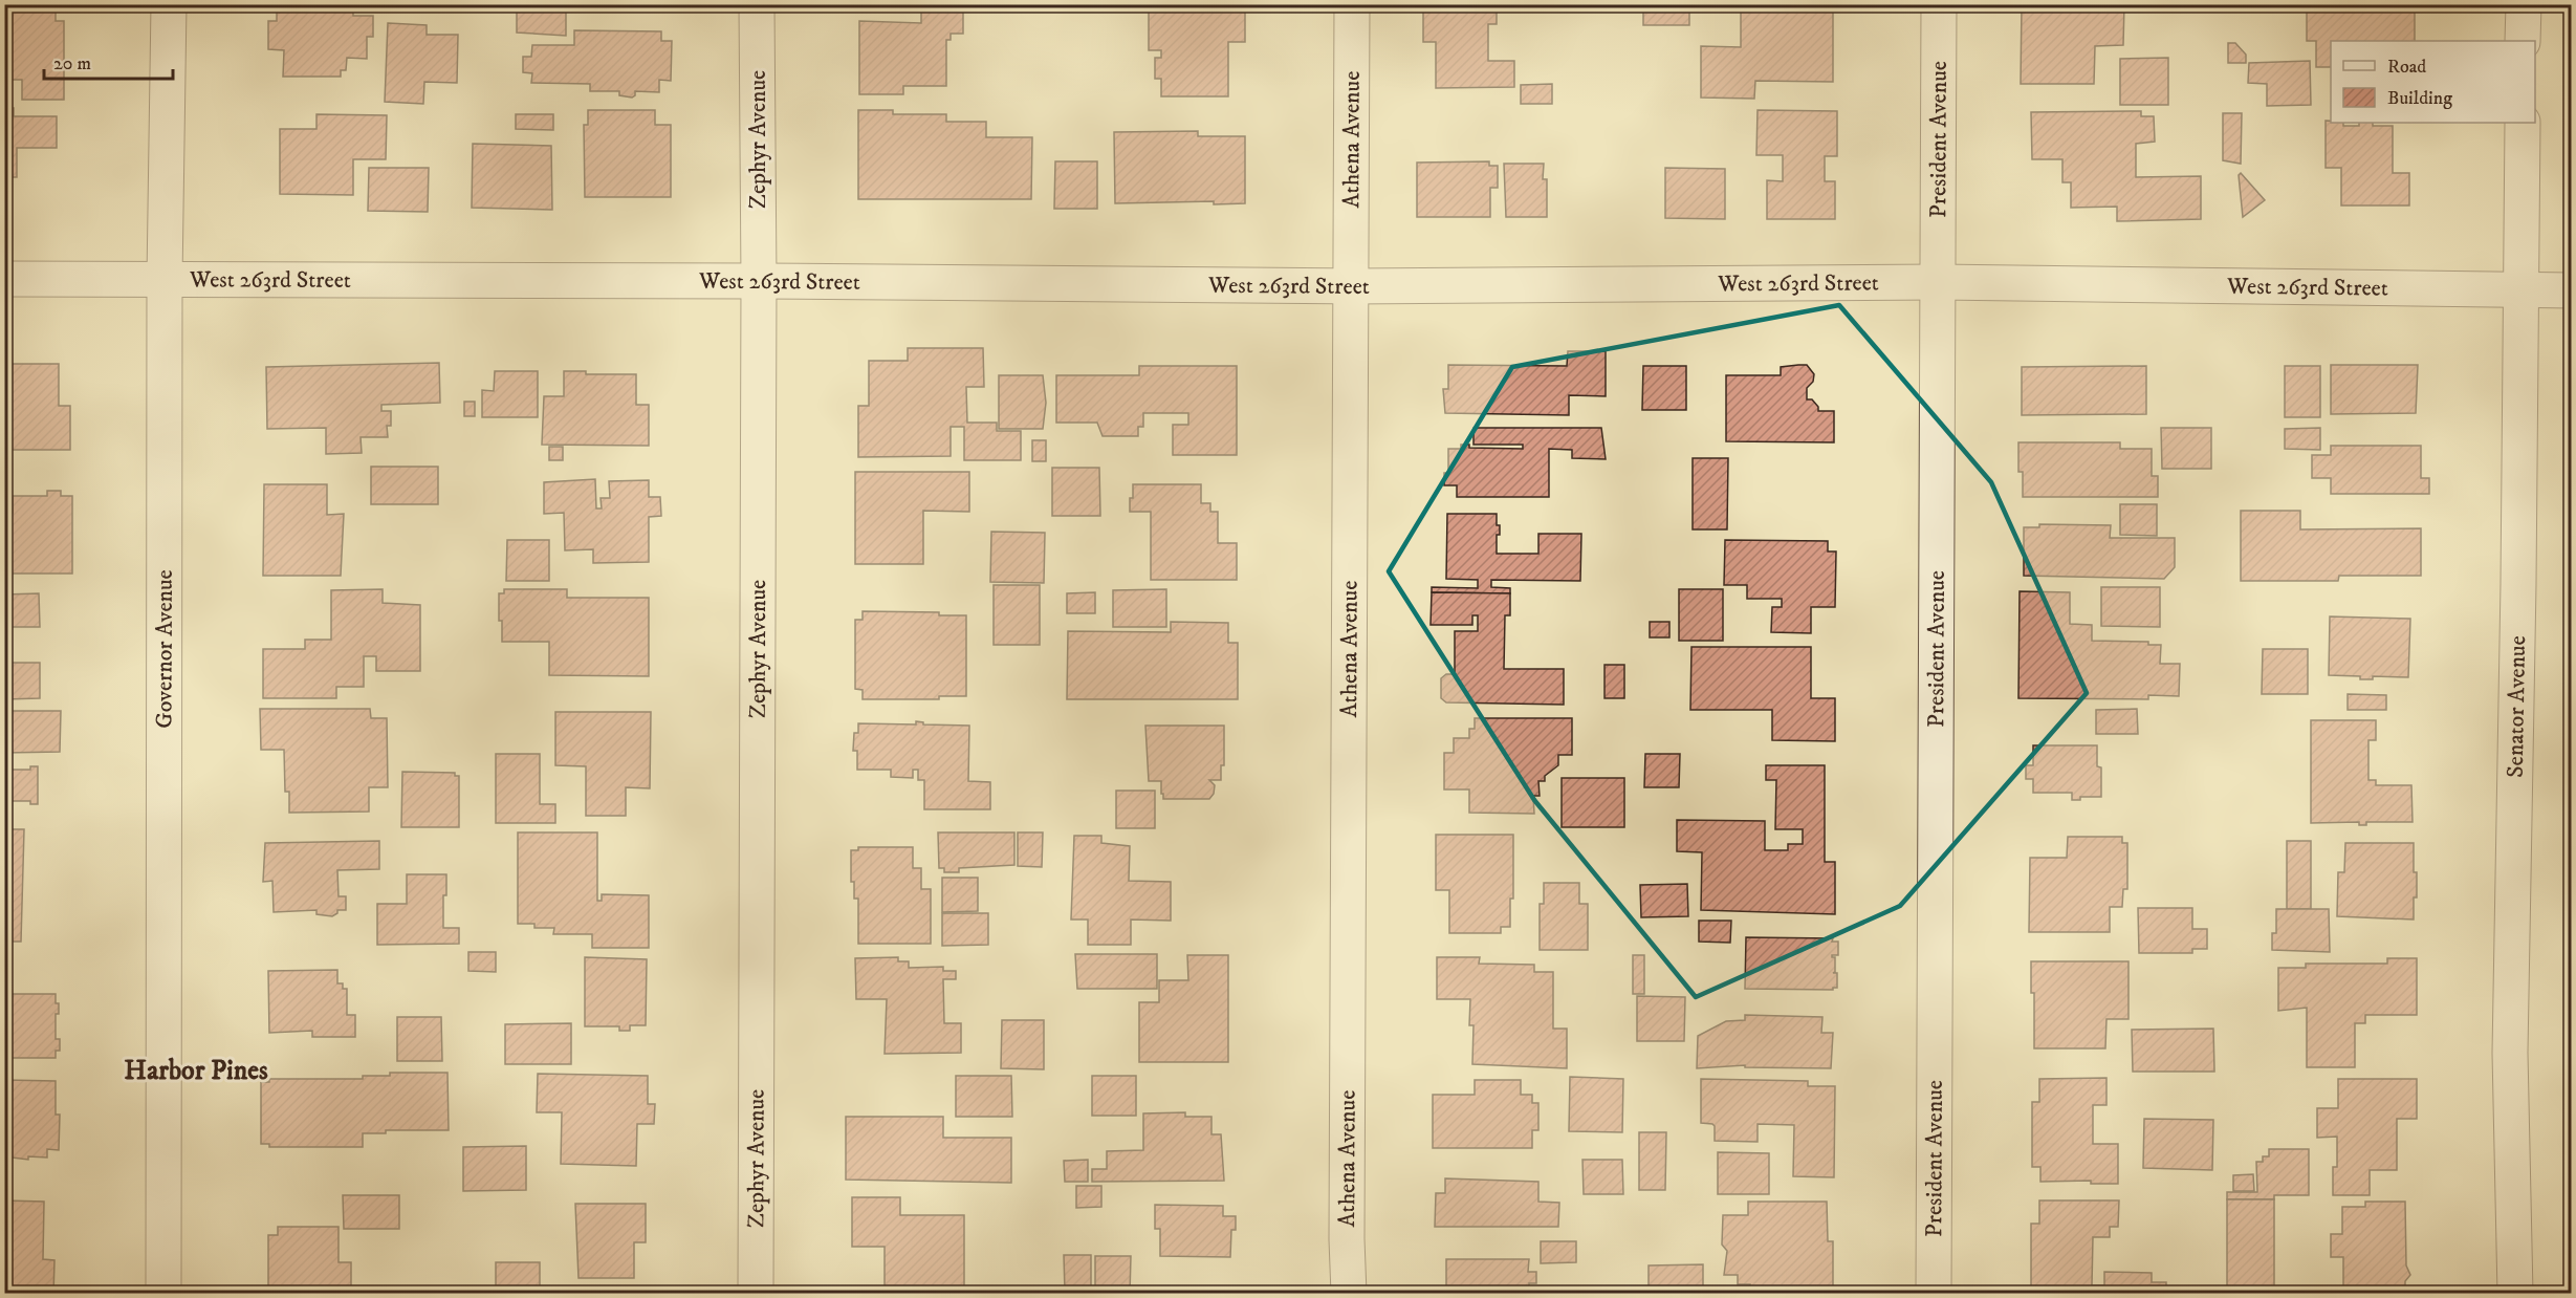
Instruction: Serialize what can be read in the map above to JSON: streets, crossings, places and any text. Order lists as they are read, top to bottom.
{
  "streets": {
    "street": [
      "Zephyr Avenue",
      "Athena Avenue",
      "President Avenue",
      "West 263rd Street",
      "Governor Avenue",
      "Senator Avenue"
    ]
  },
  "crossings": [
    ["Zephyr Avenue", "West 263rd Street"],
    ["Athena Avenue", "West 263rd Street"],
    ["President Avenue", "West 263rd Street"],
    ["West 263rd Street", "Governor Avenue"],
    ["West 263rd Street", "Senator Avenue"]
  ],
  "districts": ["Harbor Pines"],
  "legend": ["Road", "Building"],
  "scale_bar": "20 m"
}
